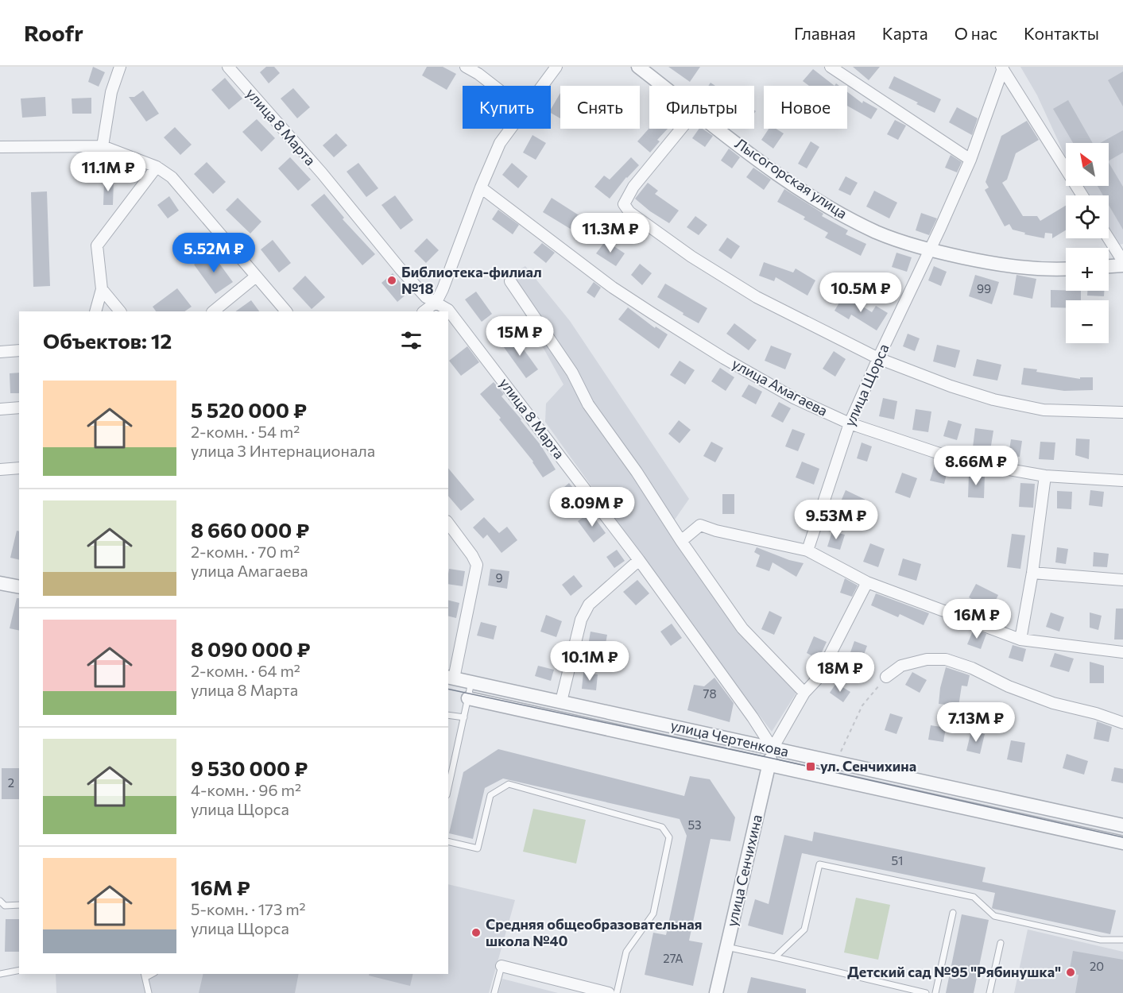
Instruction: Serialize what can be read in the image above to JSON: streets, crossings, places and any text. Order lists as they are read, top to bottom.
{
  "streets": {
    "street": [
      "улица 8 Марта",
      "Лысогорская улица",
      "улица Щорса",
      "улица Амагаева",
      "улица Чертенкова",
      "улица Сенчихина"
    ]
  },
  "crossings": [
    ["улица 8 Марта", "улица Чертенкова"],
    ["улица 8 Марта", "улица Сенчихина"],
    ["Лысогорская улица", "улица Щорса"],
    ["улица Щорса", "улица Амагаева"],
    ["улица Чертенкова", "улица Сенчихина"]
  ],
  "places": {
    "other": ["Библиотека-филиал №18", "Средняя общеобразовательная школа №40", "Детский сад №95 \"Рябинушка\""],
    "transit": ["ул. Сенчихина"]
  },
  "house_numbers": [
    "99",
    "9",
    "78",
    "2",
    "53",
    "51",
    "27А",
    "20"
  ],
  "north": "top left",
  "page": {
    "header": "Roofr",
    "nav": [
      "Главная",
      "Карта",
      "О нас",
      "Контакты"
    ],
    "chip": [
      "Купить",
      "Снять",
      "Фильтры",
      "Новое"
    ],
    "map_buttons": ["+", "−"],
    "price": [
      "11.1M ₽",
      "11.3M ₽",
      "5.52M ₽",
      "10.5M ₽",
      "15M ₽",
      "8.66M ₽",
      "8.09M ₽",
      "9.53M ₽",
      "16M ₽",
      "10.1M ₽",
      "18M ₽",
      "7.13M ₽"
    ],
    "heading": "Объектов: 12",
    "list": [
      {
        "name": "5 520 000 ₽",
        "note": "2-комн. · 54 m² · улица 3 Интернационала"
      },
      {
        "name": "8 660 000 ₽",
        "note": "2-комн. · 70 m² · улица Амагаева"
      },
      {
        "name": "8 090 000 ₽",
        "note": "2-комн. · 64 m² · улица 8 Марта"
      },
      {
        "name": "9 530 000 ₽",
        "note": "4-комн. · 96 m² · улица Щорса"
      },
      {
        "name": "16M ₽",
        "note": "5-комн. · 173 m² · улица Щорса"
      }
    ]
  }
}
